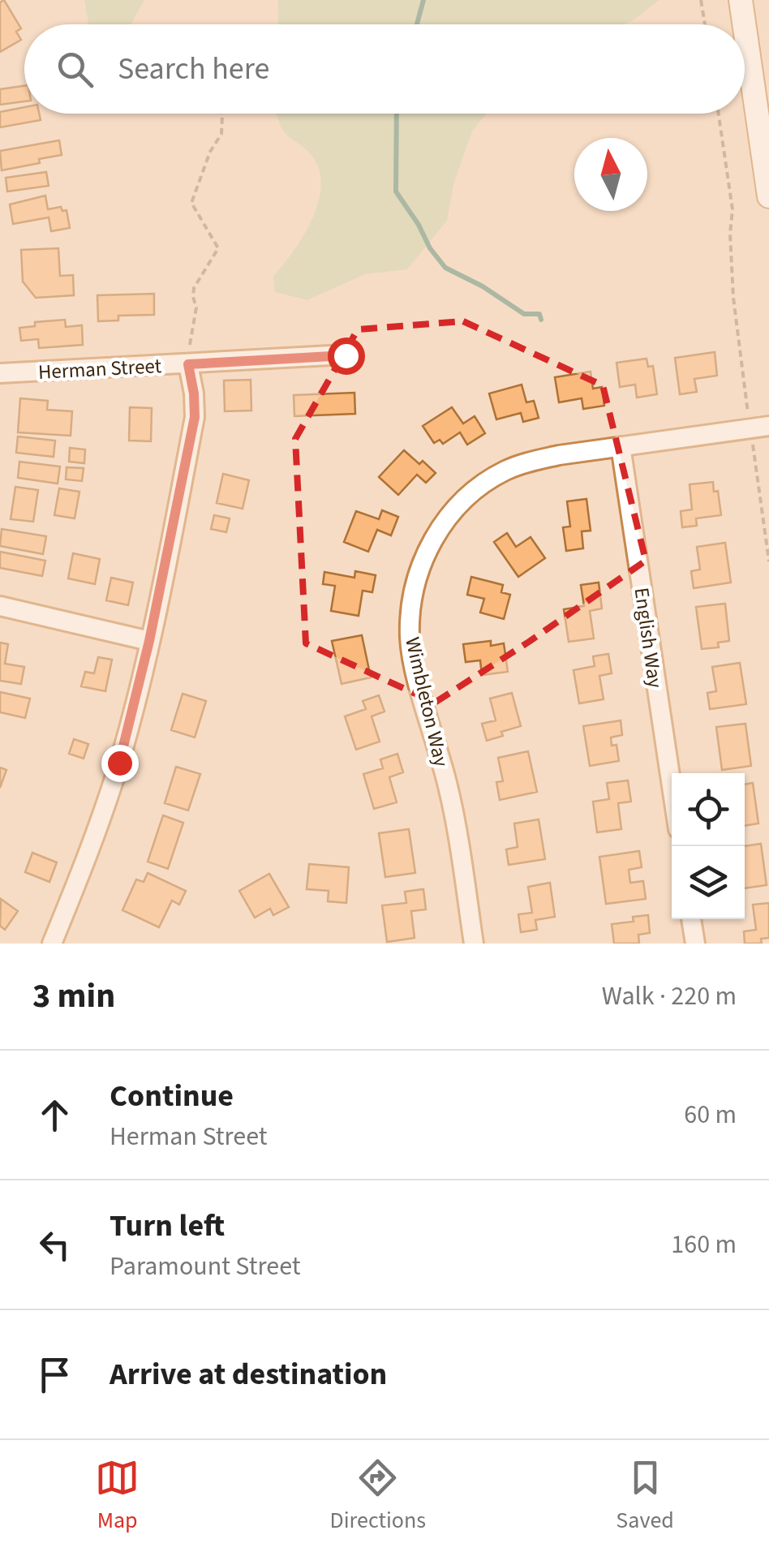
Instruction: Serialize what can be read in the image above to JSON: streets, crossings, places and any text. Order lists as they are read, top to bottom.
{
  "streets": {
    "street": ["Herman Street", "English Way", "Wimbleton Way"]
  },
  "crossings": [
    ["English Way", "Wimbleton Way"]
  ],
  "north": "top",
  "page": {
    "search": "Search here",
    "heading": ["3 min", "Walk · 220 m"],
    "list": [
      ["Continue", "Herman Street", "60 m"],
      ["Turn left", "Paramount Street", "160 m"],
      "Arrive at destination"
    ],
    "nav": ["Map", "Directions", "Saved"]
  }
}
